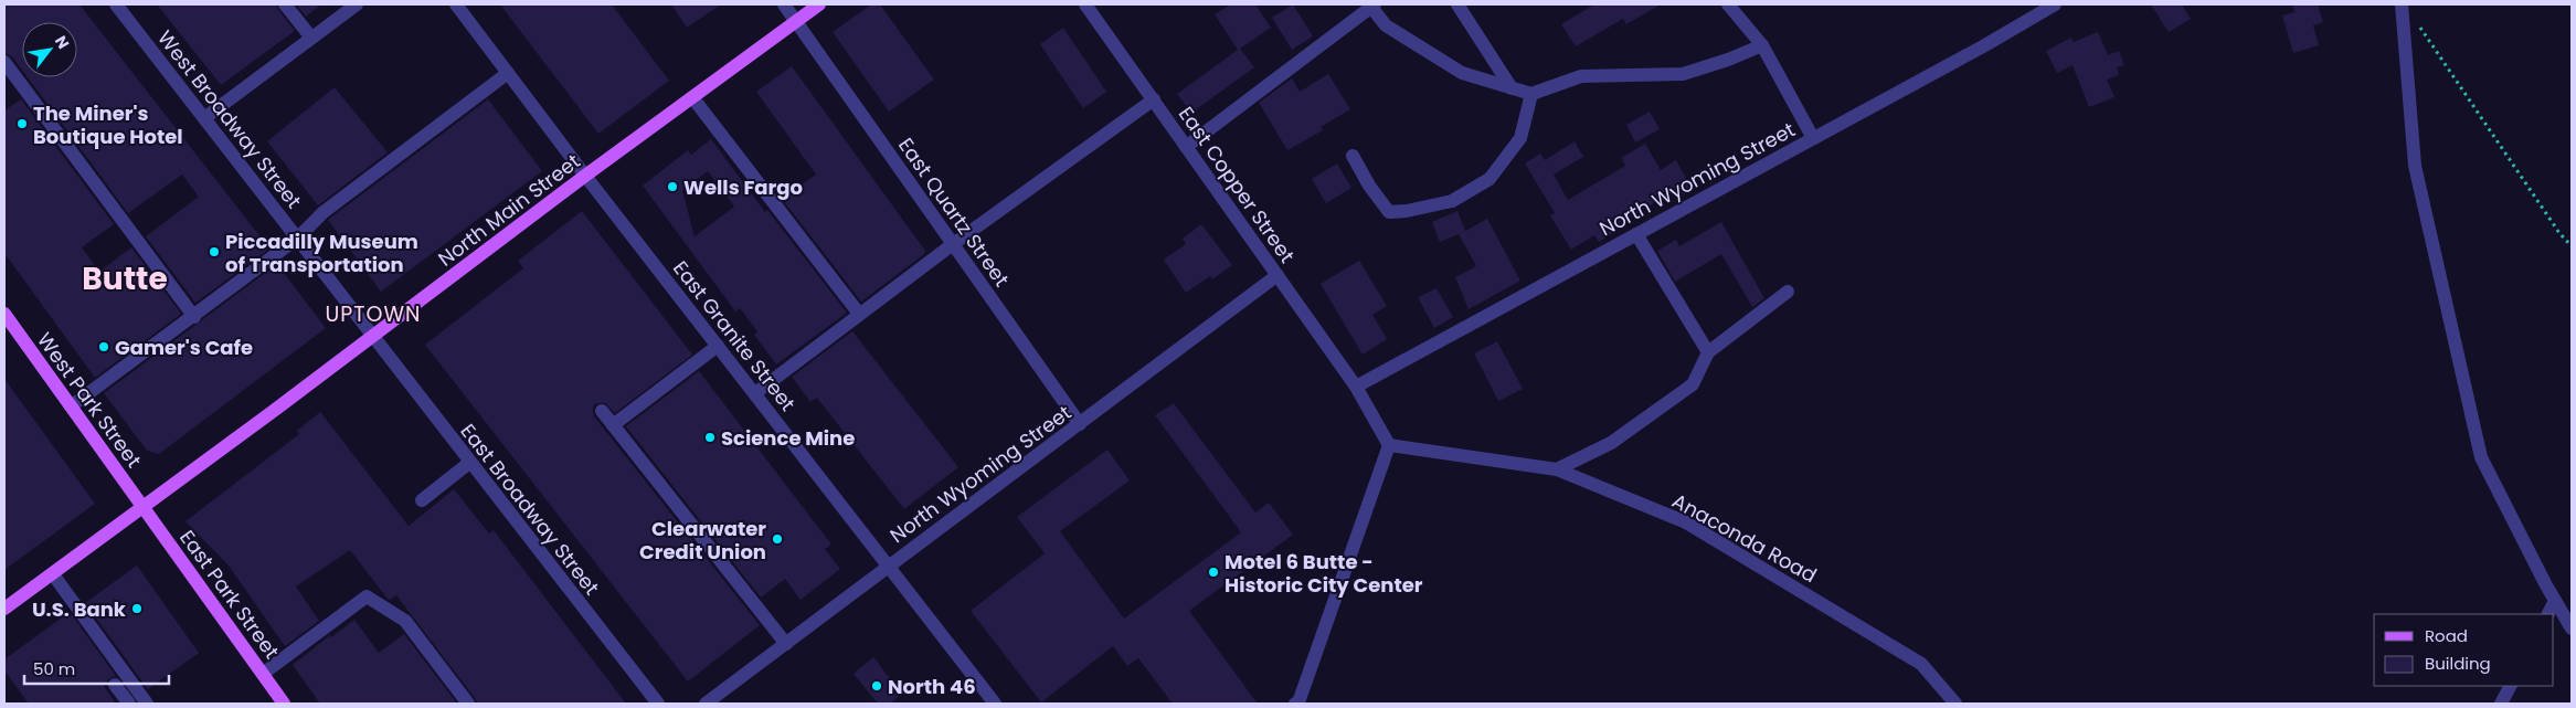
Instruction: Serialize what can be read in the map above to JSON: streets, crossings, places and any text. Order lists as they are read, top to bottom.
{
  "streets": {
    "main road": ["North Main Street", "West Park Street", "East Park Street"],
    "street": [
      "West Broadway Street",
      "North Wyoming Street",
      "East Copper Street",
      "East Quartz Street",
      "East Granite Street",
      "East Broadway Street",
      "Anaconda Road"
    ]
  },
  "crossings": [
    ["West Broadway Street", "North Main Street"],
    ["West Broadway Street", "East Broadway Street"],
    ["North Wyoming Street", "East Copper Street"],
    ["North Wyoming Street", "East Quartz Street"],
    ["North Wyoming Street", "East Granite Street"],
    ["East Copper Street", "Anaconda Road"],
    ["North Main Street", "East Quartz Street"],
    ["North Main Street", "East Granite Street"],
    ["North Main Street", "West Park Street"],
    ["North Main Street", "East Broadway Street"],
    ["North Main Street", "East Park Street"],
    ["West Park Street", "East Park Street"]
  ],
  "districts": ["Butte", "UPTOWN"],
  "places": [
    "The Miner's Boutique Hotel",
    "Wells Fargo",
    "Piccadilly Museum of Transportation",
    "Gamer's Cafe",
    "Science Mine",
    "Clearwater Credit Union",
    "Motel 6 Butte - Historic City Center",
    "U.S. Bank",
    "North 46"
  ],
  "legend": ["Road", "Building"],
  "scale_bar": "50 m",
  "north": "top right"
}
